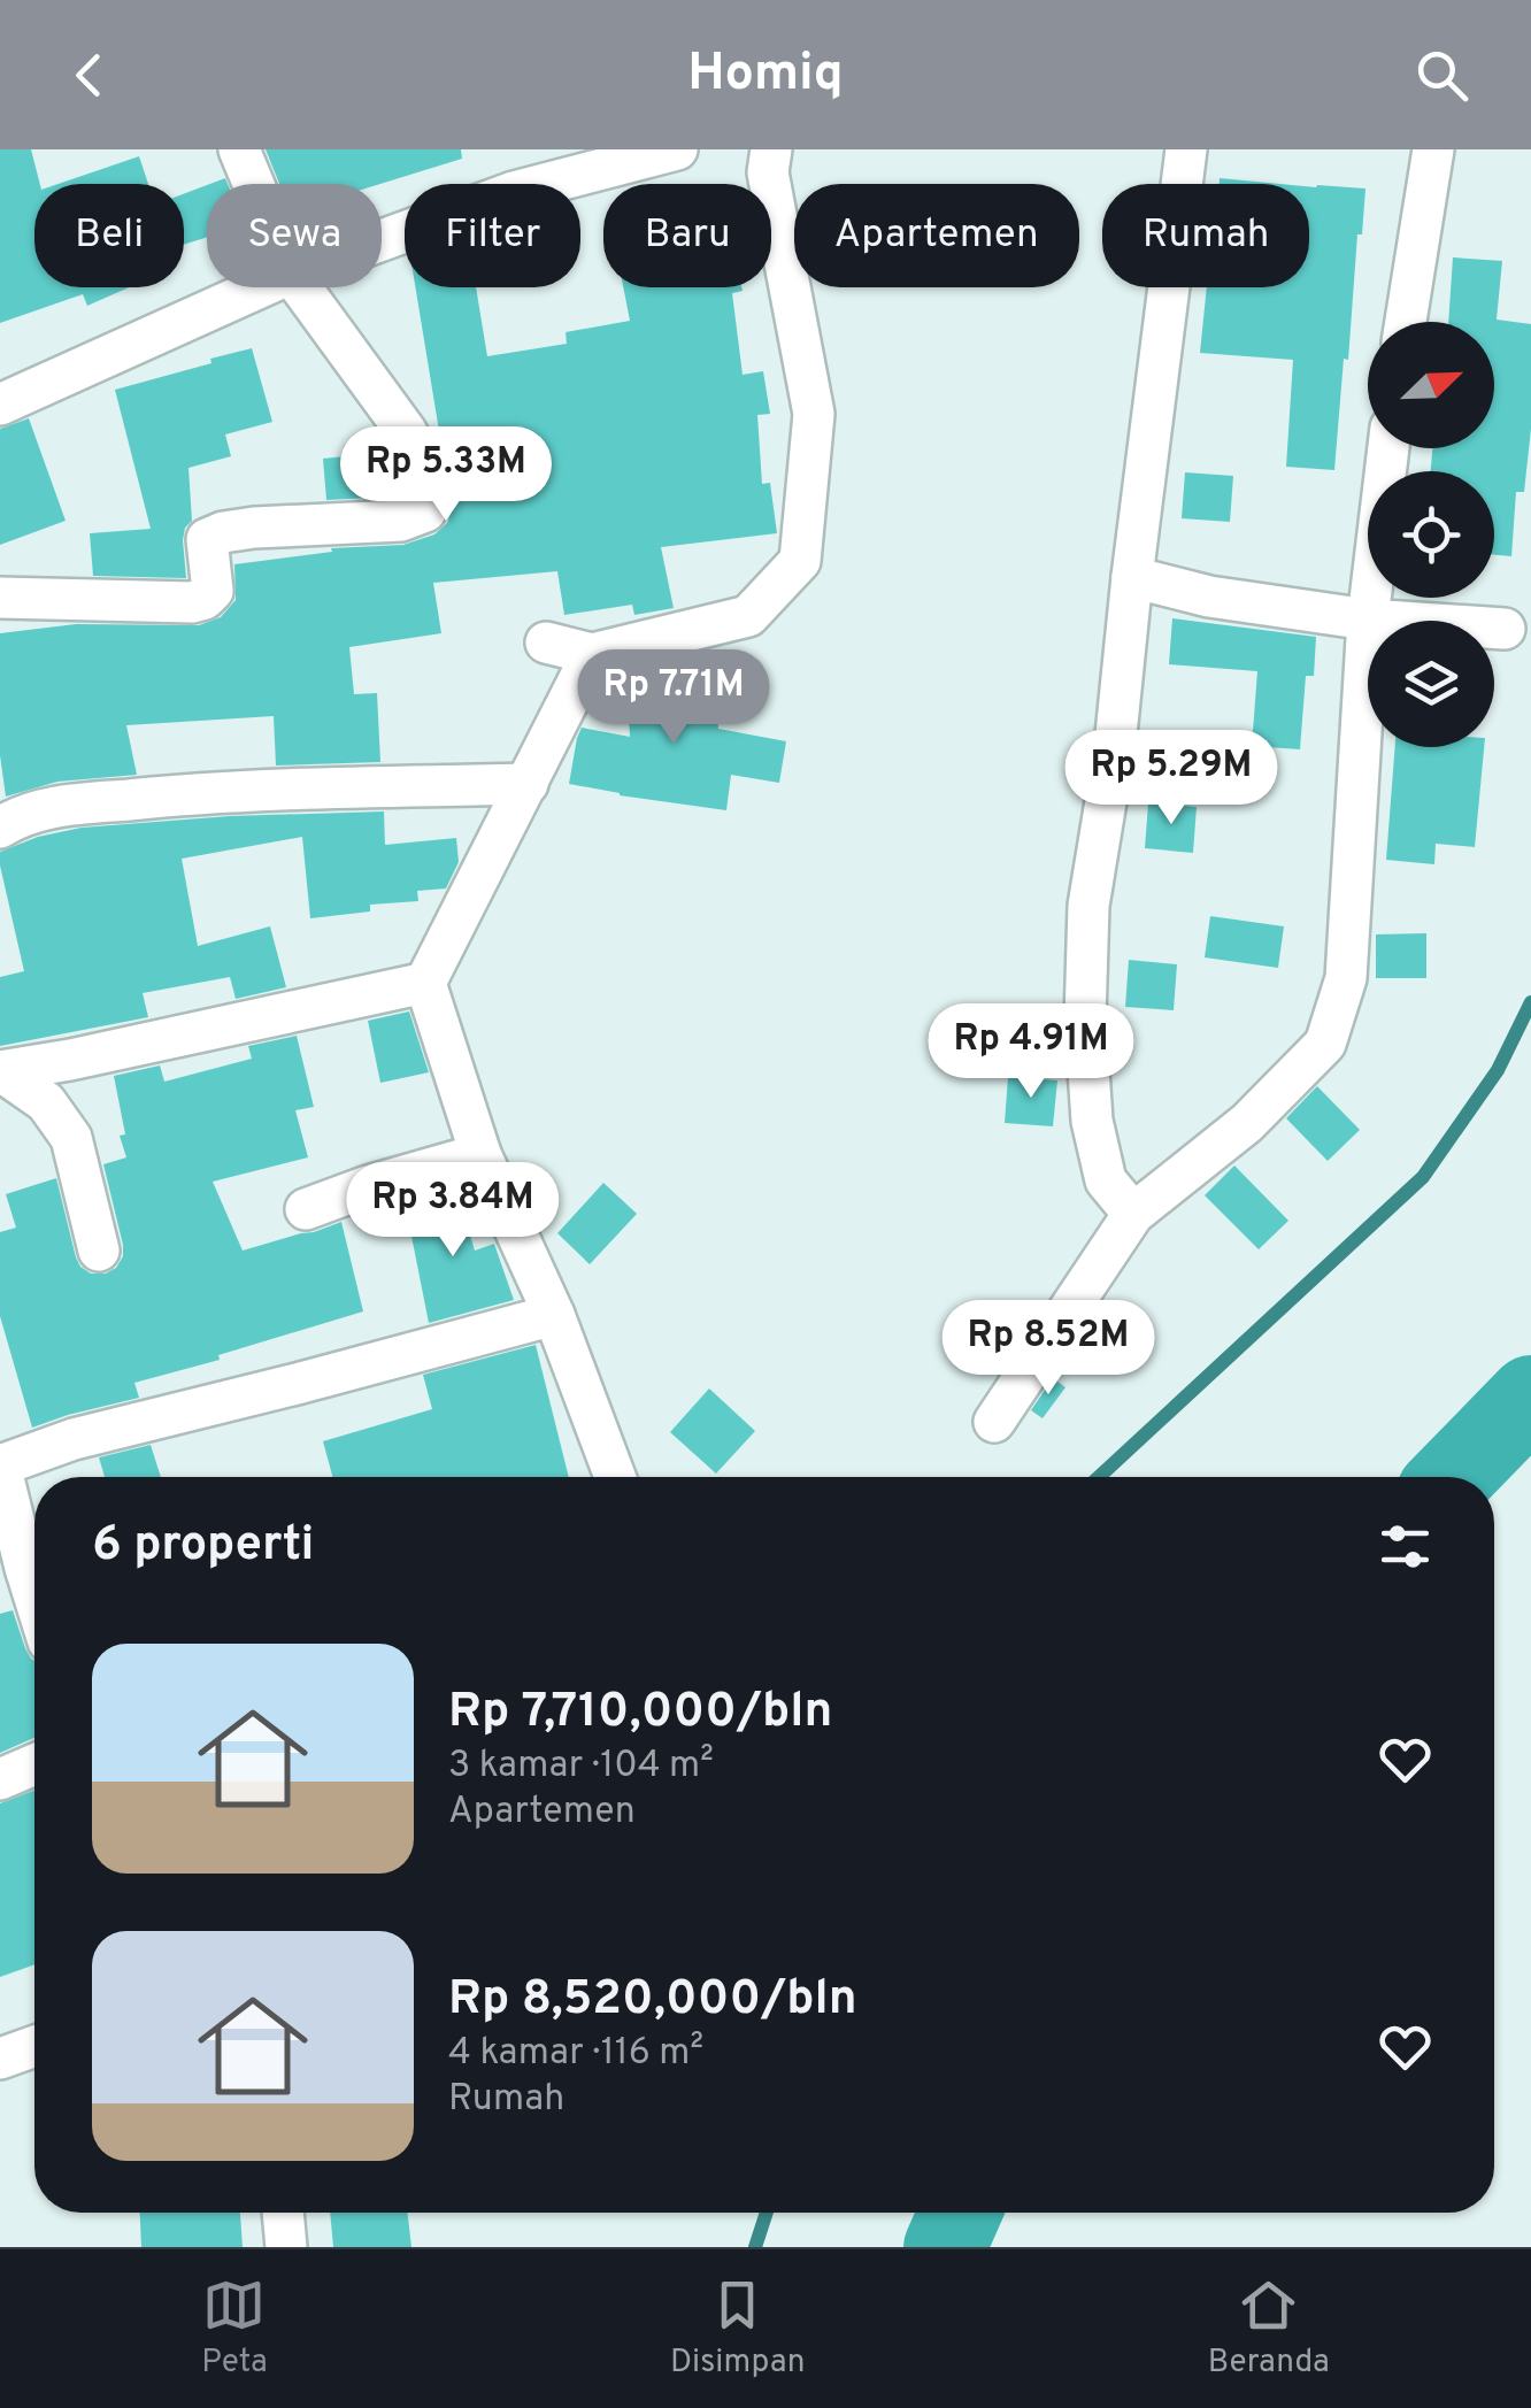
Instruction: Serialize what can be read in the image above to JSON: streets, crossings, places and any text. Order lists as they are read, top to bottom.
{
  "north": "top right",
  "page": {
    "header": "Homiq",
    "chip": [
      "Beli",
      "Sewa",
      "Filter",
      "Baru",
      "Apartemen",
      "Rumah"
    ],
    "price": [
      "Rp 5.33M",
      "Rp 7.71M",
      "Rp 5.29M",
      "Rp 4.91M",
      "Rp 3.84M",
      "Rp 8.52M"
    ],
    "heading": "6 properti",
    "list": [
      {
        "name": "Rp 7,710,000/bln",
        "note": "3 kamar · 104 m² · Apartemen"
      },
      {
        "name": "Rp 8,520,000/bln",
        "note": "4 kamar · 116 m² · Rumah"
      }
    ],
    "tabs": ["Peta", "Disimpan", "Beranda"]
  }
}
